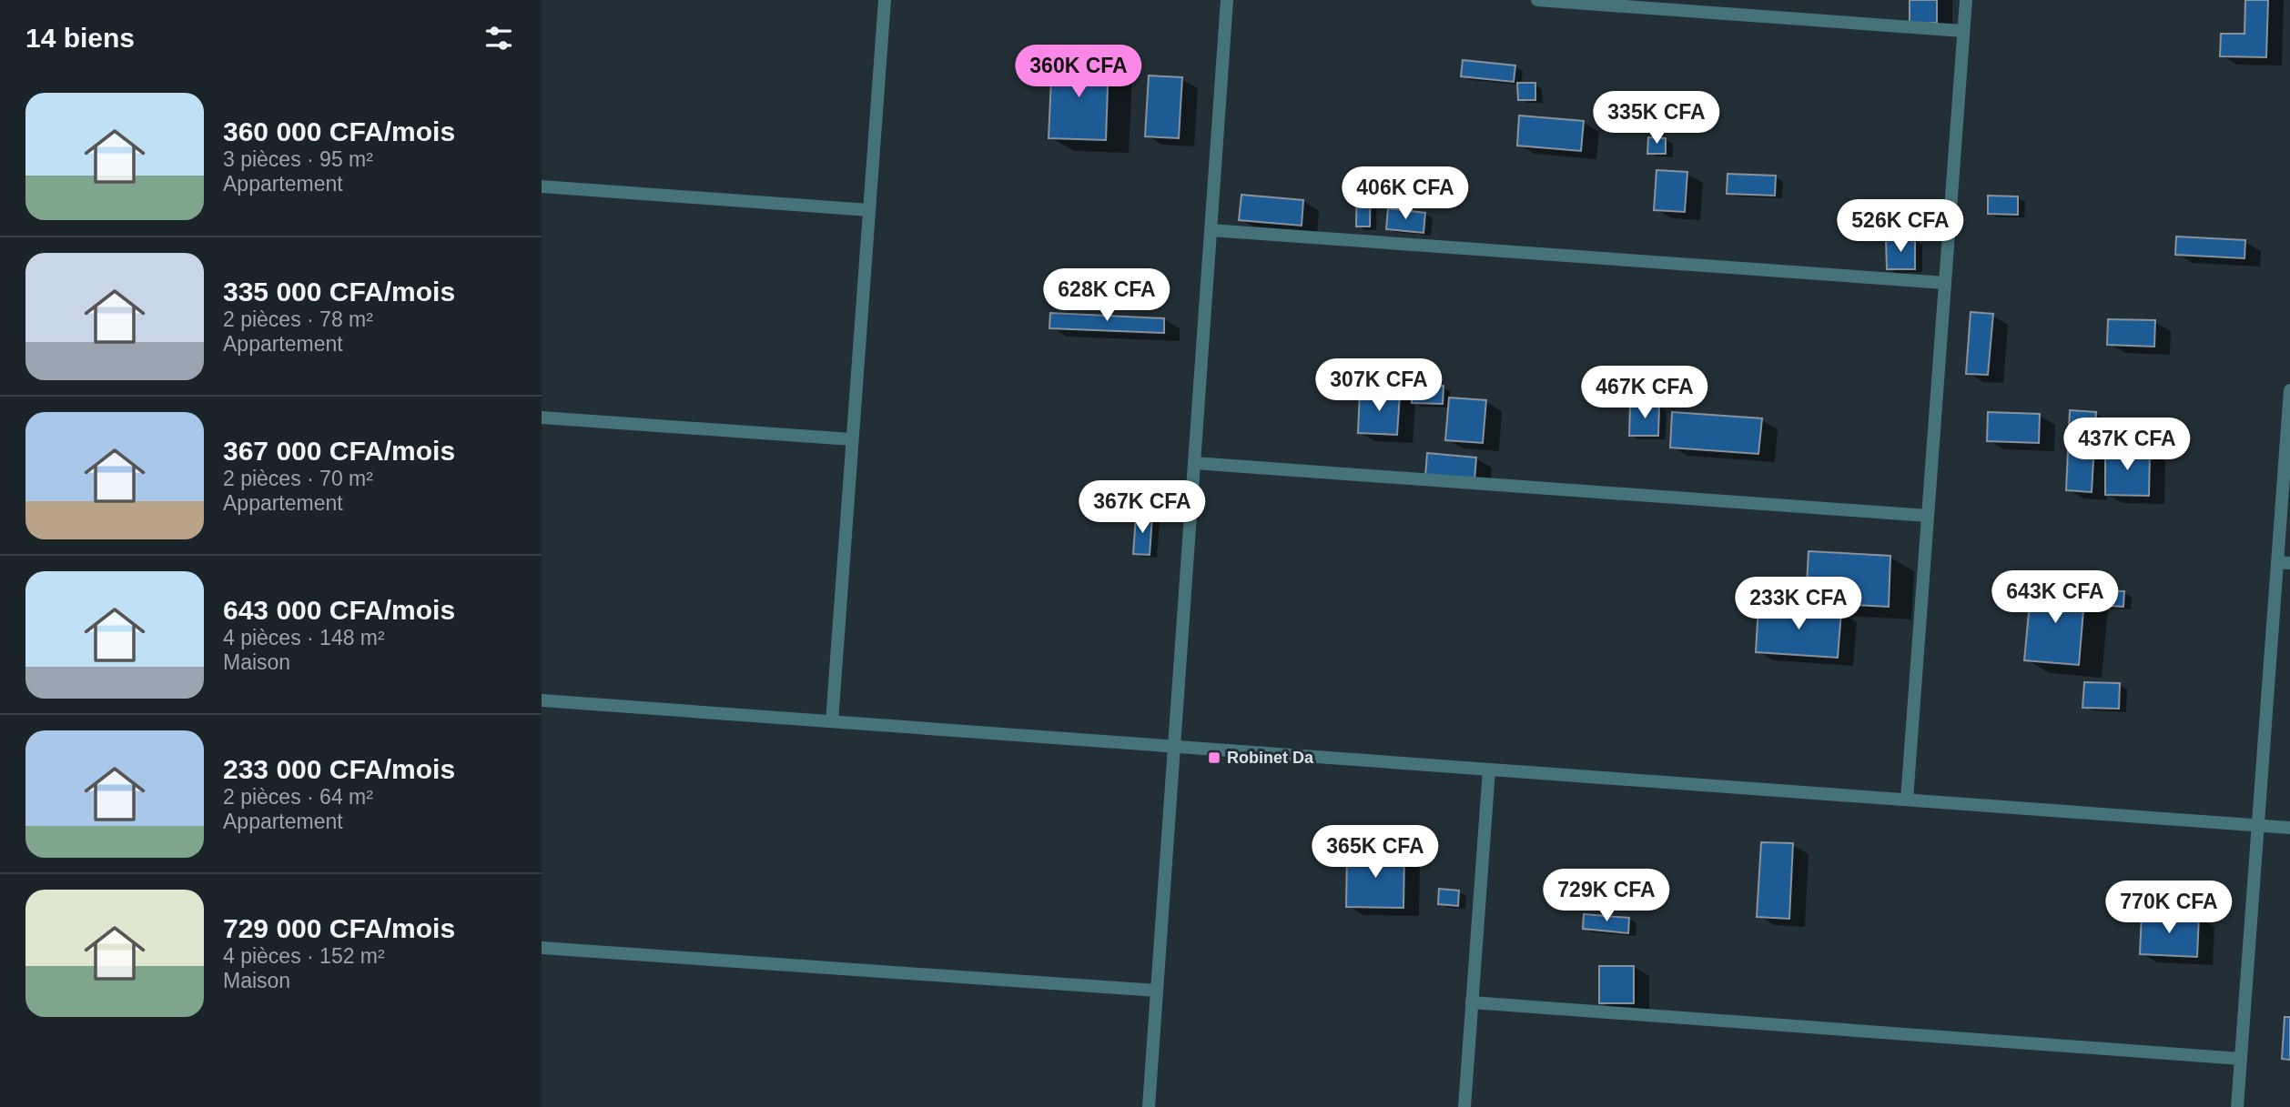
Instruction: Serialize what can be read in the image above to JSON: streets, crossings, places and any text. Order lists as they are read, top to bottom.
{
  "places": {
    "transit": ["Robinet Da"]
  },
  "page": {
    "heading": "14 biens",
    "price": [
      "360K CFA",
      "335K CFA",
      "406K CFA",
      "526K CFA",
      "628K CFA",
      "307K CFA",
      "467K CFA",
      "437K CFA",
      "367K CFA",
      "643K CFA",
      "233K CFA",
      "365K CFA",
      "729K CFA",
      "770K CFA"
    ],
    "list": [
      {
        "name": "360 000 CFA/mois",
        "note": "3 pièces · 95 m² · Appartement"
      },
      {
        "name": "335 000 CFA/mois",
        "note": "2 pièces · 78 m² · Appartement"
      },
      {
        "name": "367 000 CFA/mois",
        "note": "2 pièces · 70 m² · Appartement"
      },
      {
        "name": "643 000 CFA/mois",
        "note": "4 pièces · 148 m² · Maison"
      },
      {
        "name": "233 000 CFA/mois",
        "note": "2 pièces · 64 m² · Appartement"
      },
      {
        "name": "729 000 CFA/mois",
        "note": "4 pièces · 152 m² · Maison"
      }
    ]
  }
}
